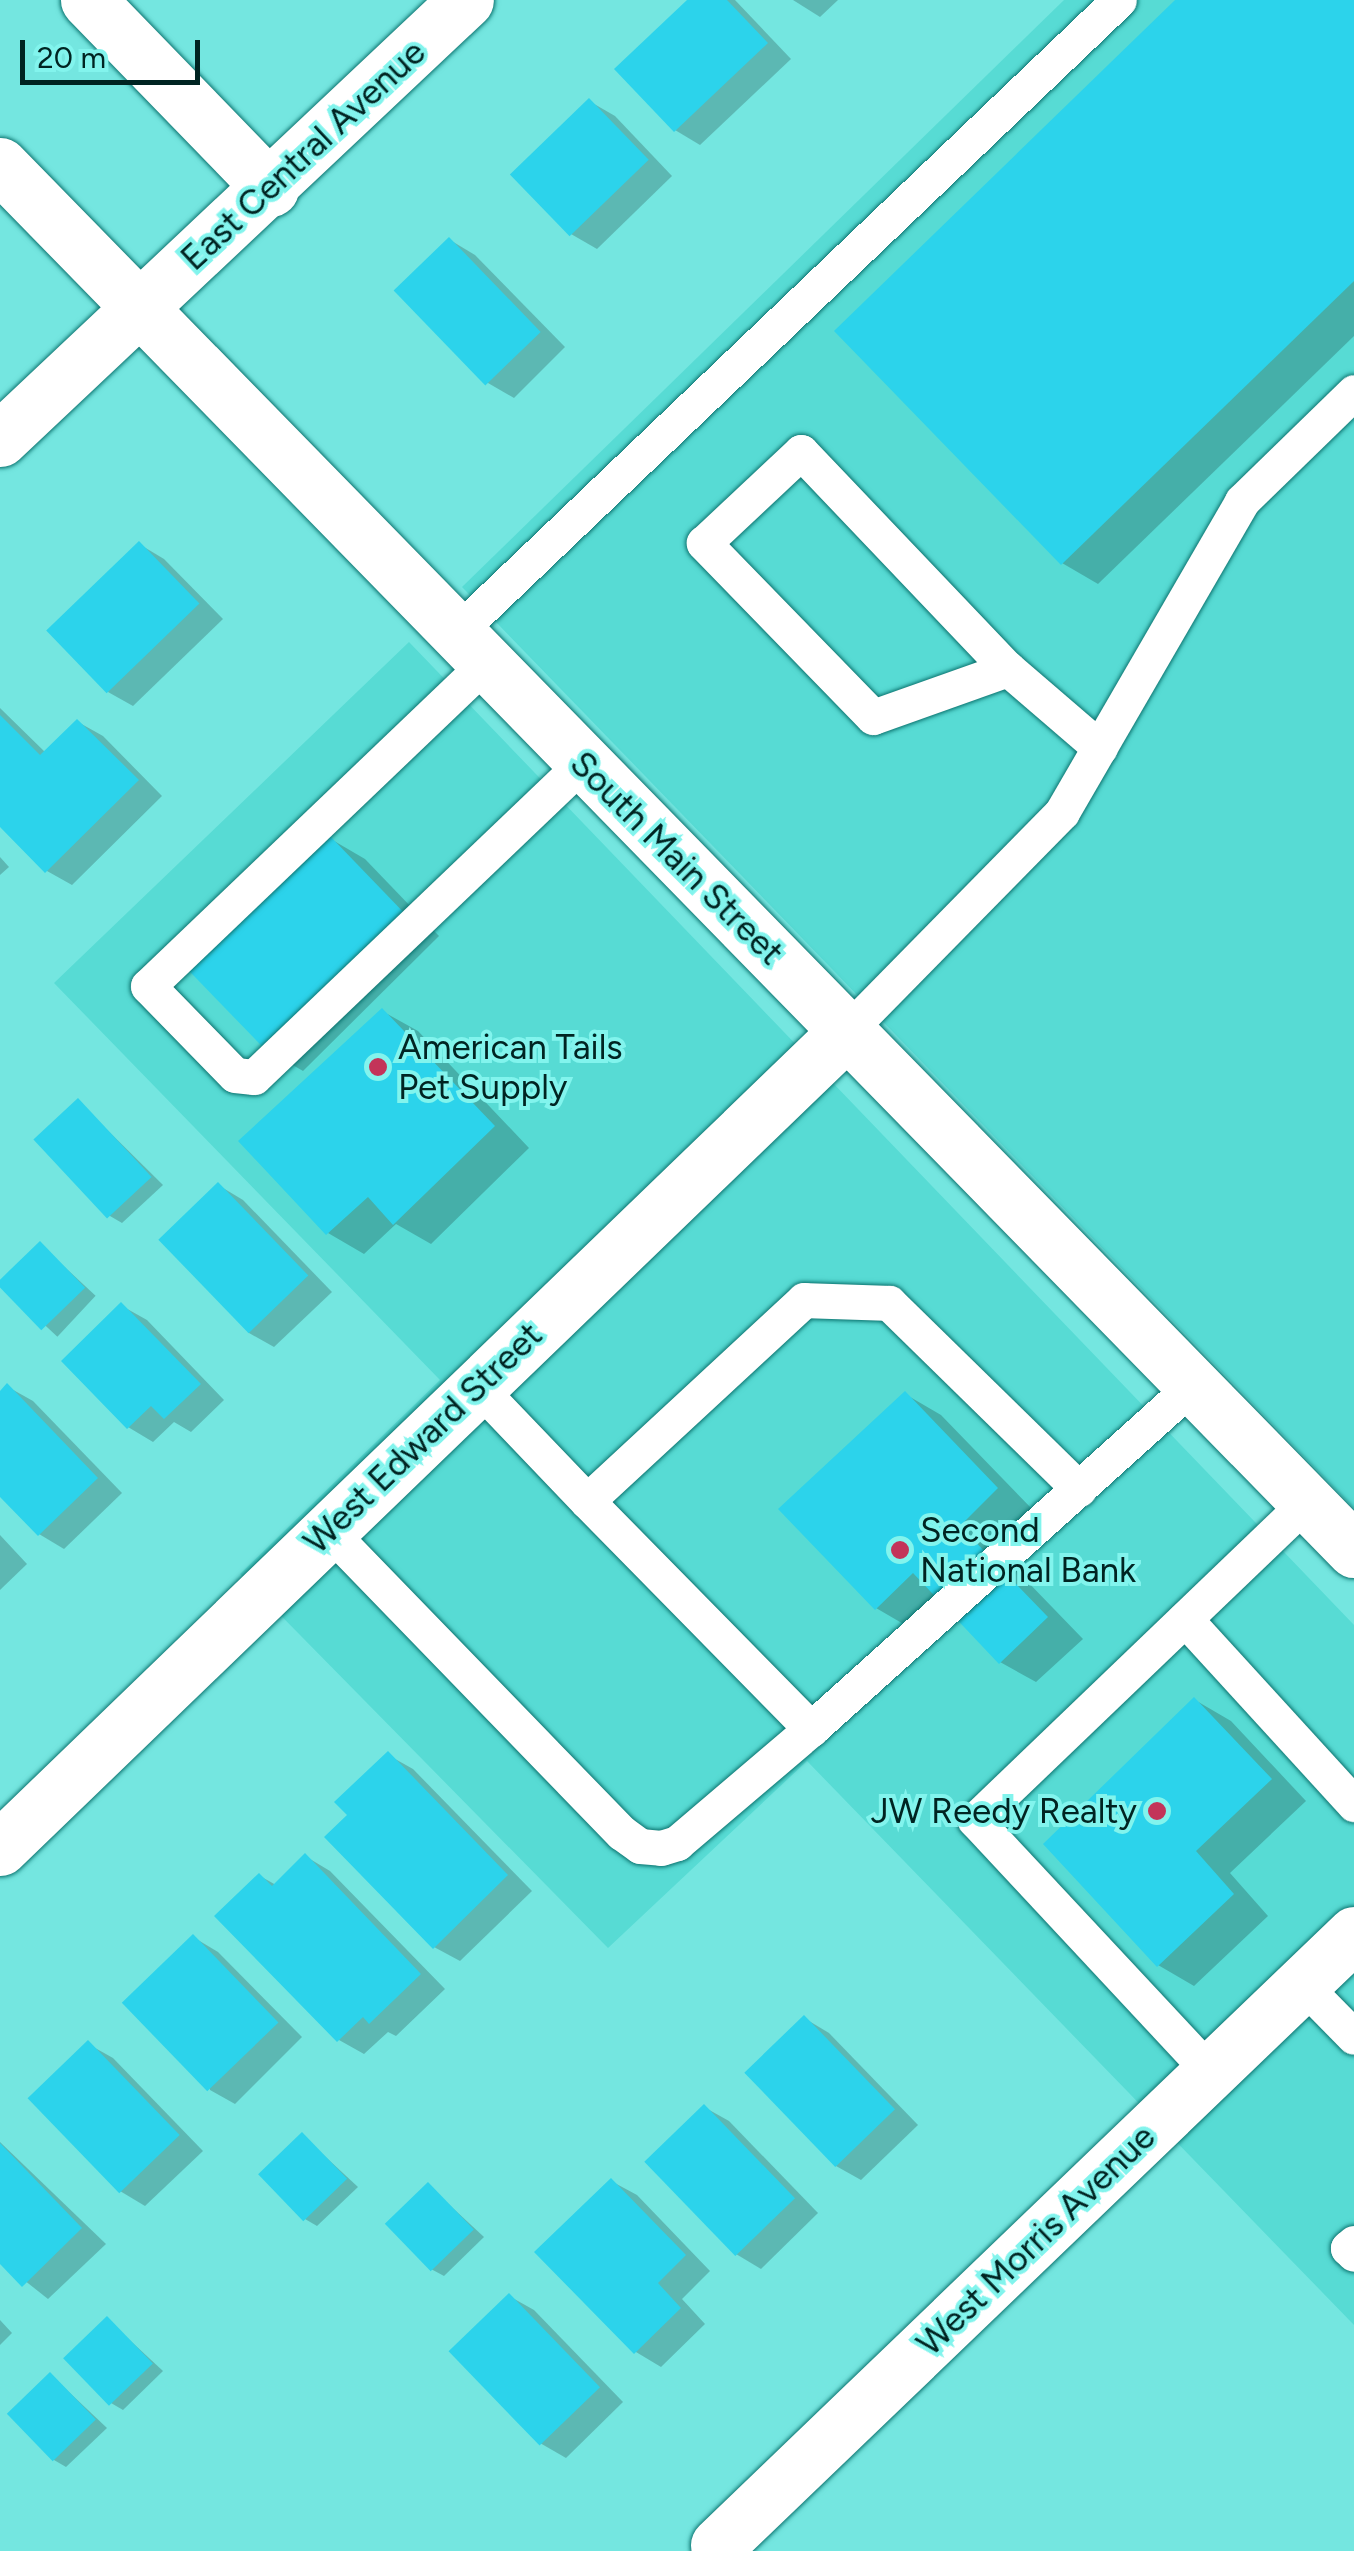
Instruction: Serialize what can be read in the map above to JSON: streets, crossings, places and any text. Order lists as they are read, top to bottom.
{
  "streets": {
    "street": [
      "East Central Avenue",
      "South Main Street",
      "West Edward Street",
      "West Morris Avenue"
    ]
  },
  "crossings": [
    ["East Central Avenue", "South Main Street"],
    ["South Main Street", "West Edward Street"]
  ],
  "places": ["American Tails Pet Supply", "Second National Bank", "JW Reedy Realty"],
  "scale_bar": "20 m"
}
